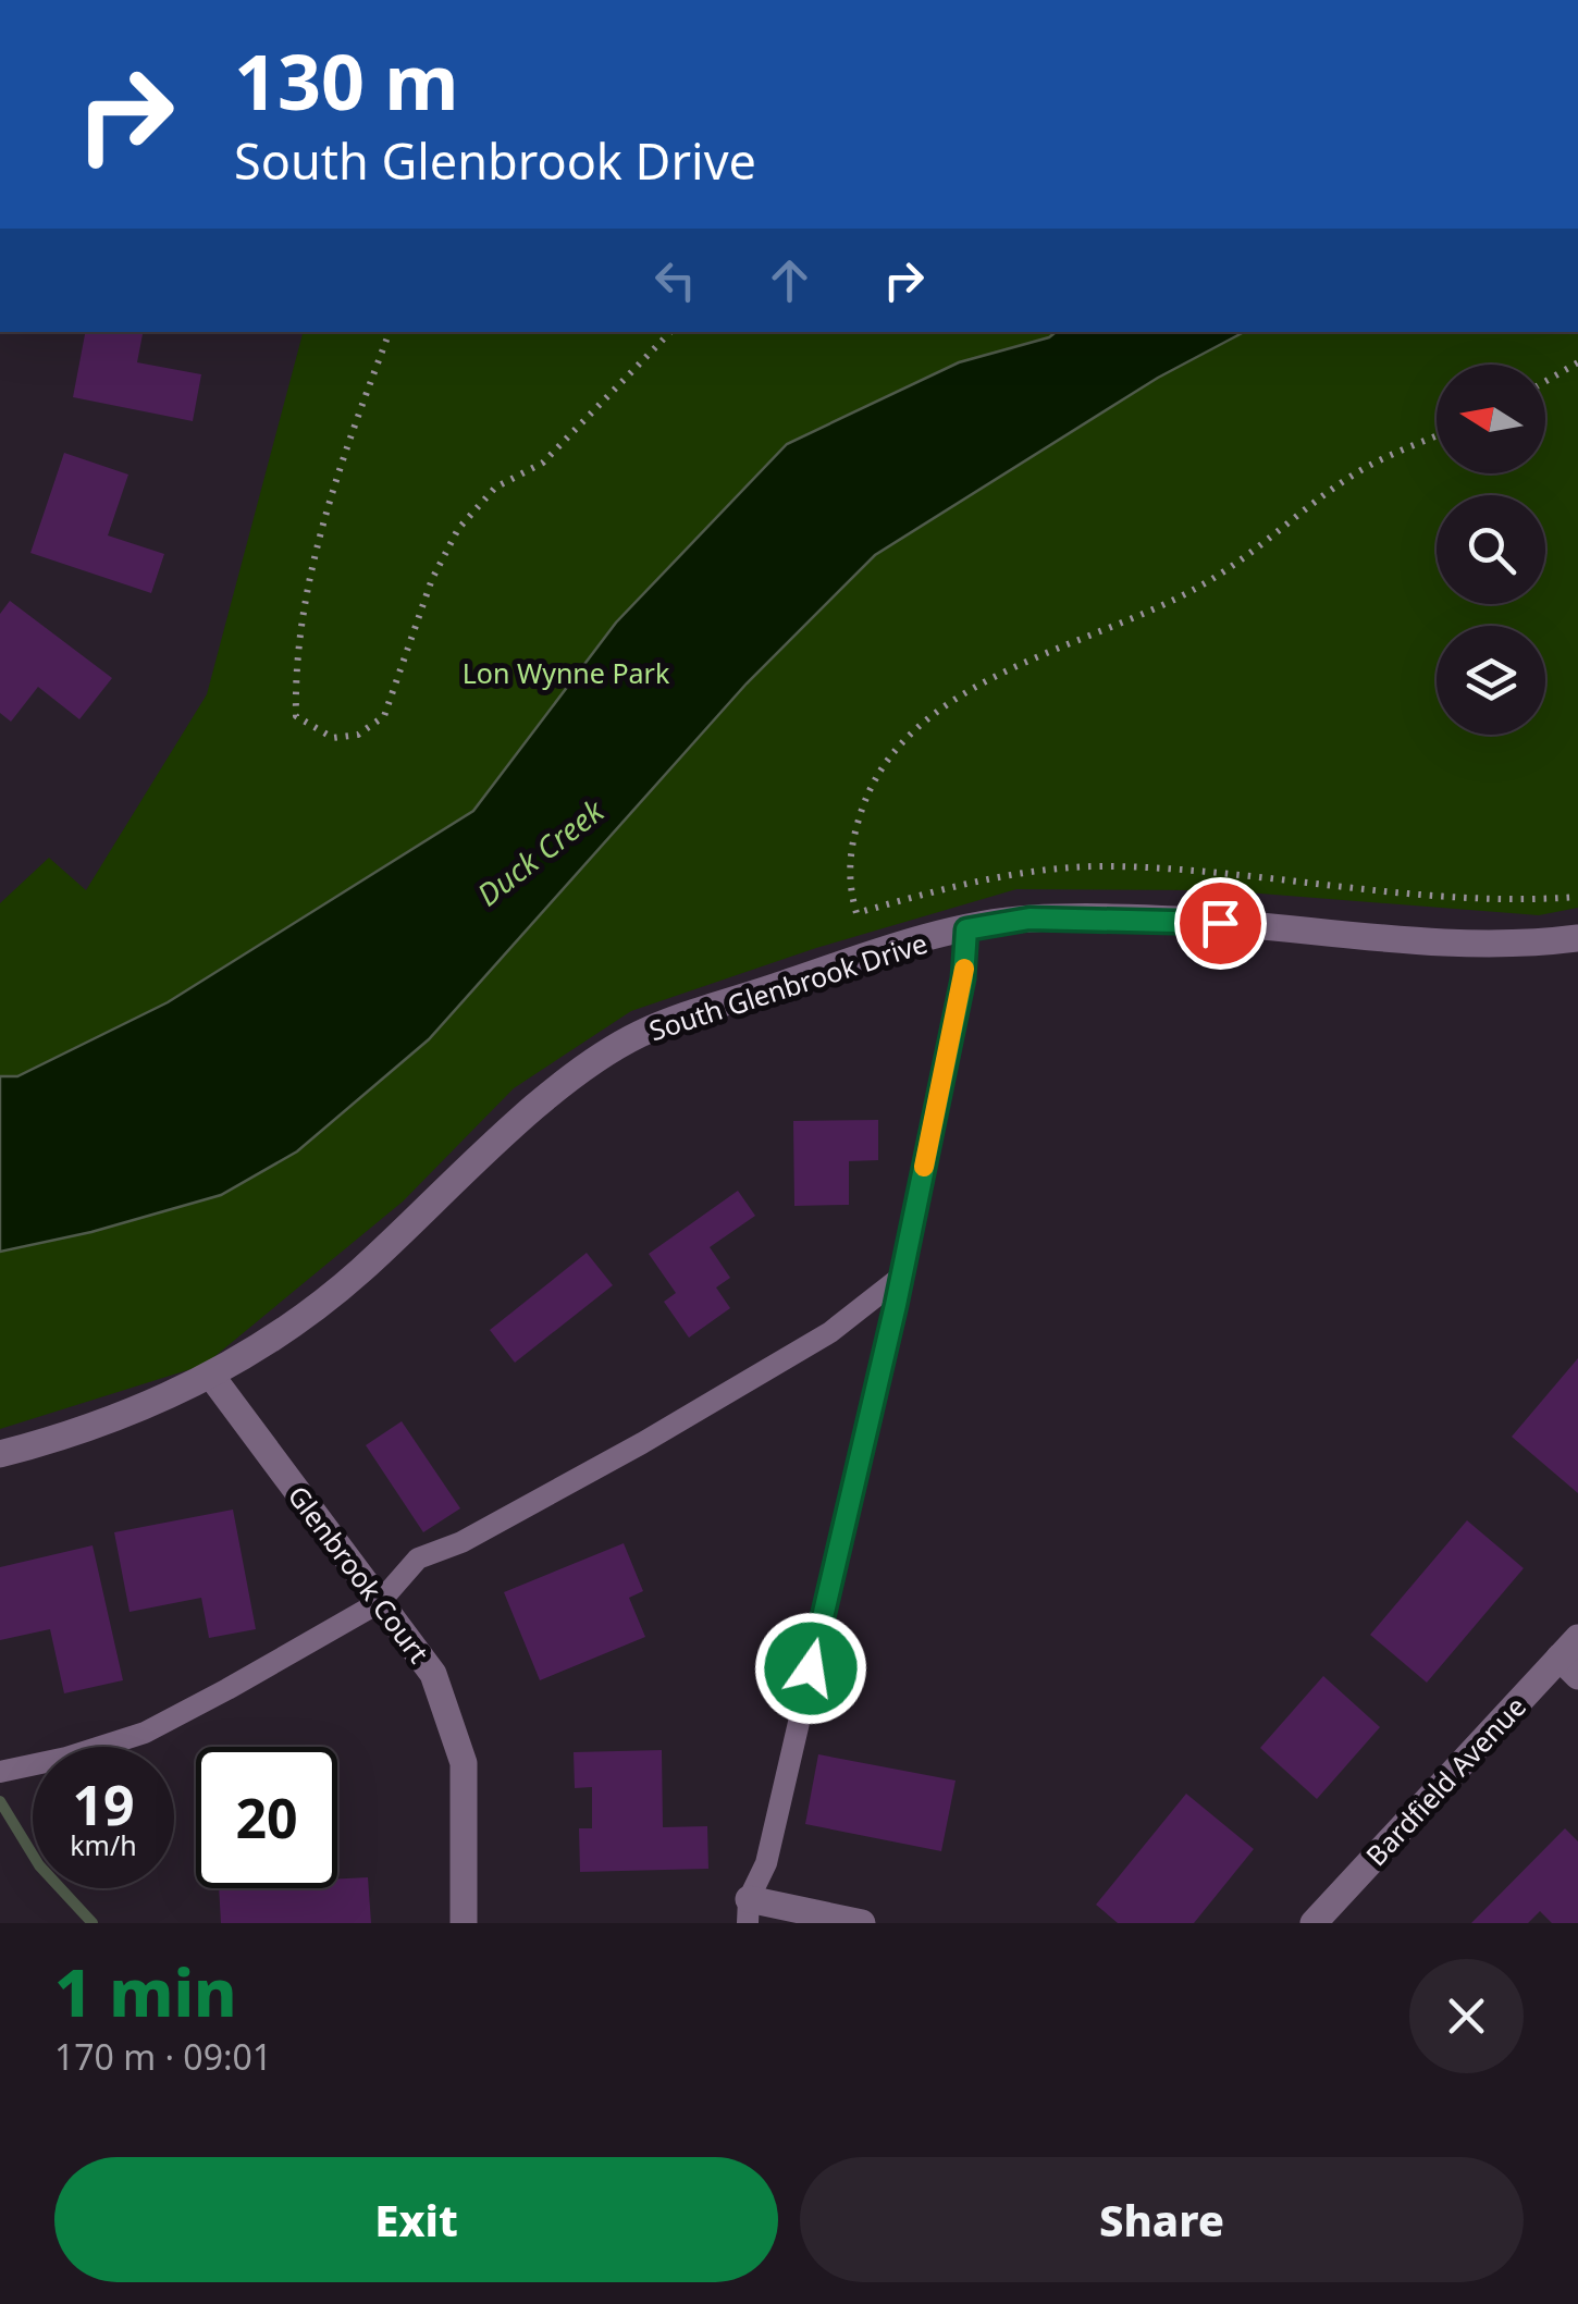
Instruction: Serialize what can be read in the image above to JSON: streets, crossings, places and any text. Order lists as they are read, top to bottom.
{
  "streets": {
    "street": ["South Glenbrook Drive", "Glenbrook Court", "Bardfield Avenue"]
  },
  "crossings": [
    ["South Glenbrook Drive", "Glenbrook Court"]
  ],
  "water": ["Duck Creek"],
  "parks": ["Lon Wynne Park"],
  "north": "left",
  "page": {
    "turn": ["130 m", "South Glenbrook Drive"],
    "speed": "19 km/h",
    "limit": "20",
    "heading": ["1 min", "170 m · 09:01"],
    "buttons": ["Exit", "Share"]
  }
}
